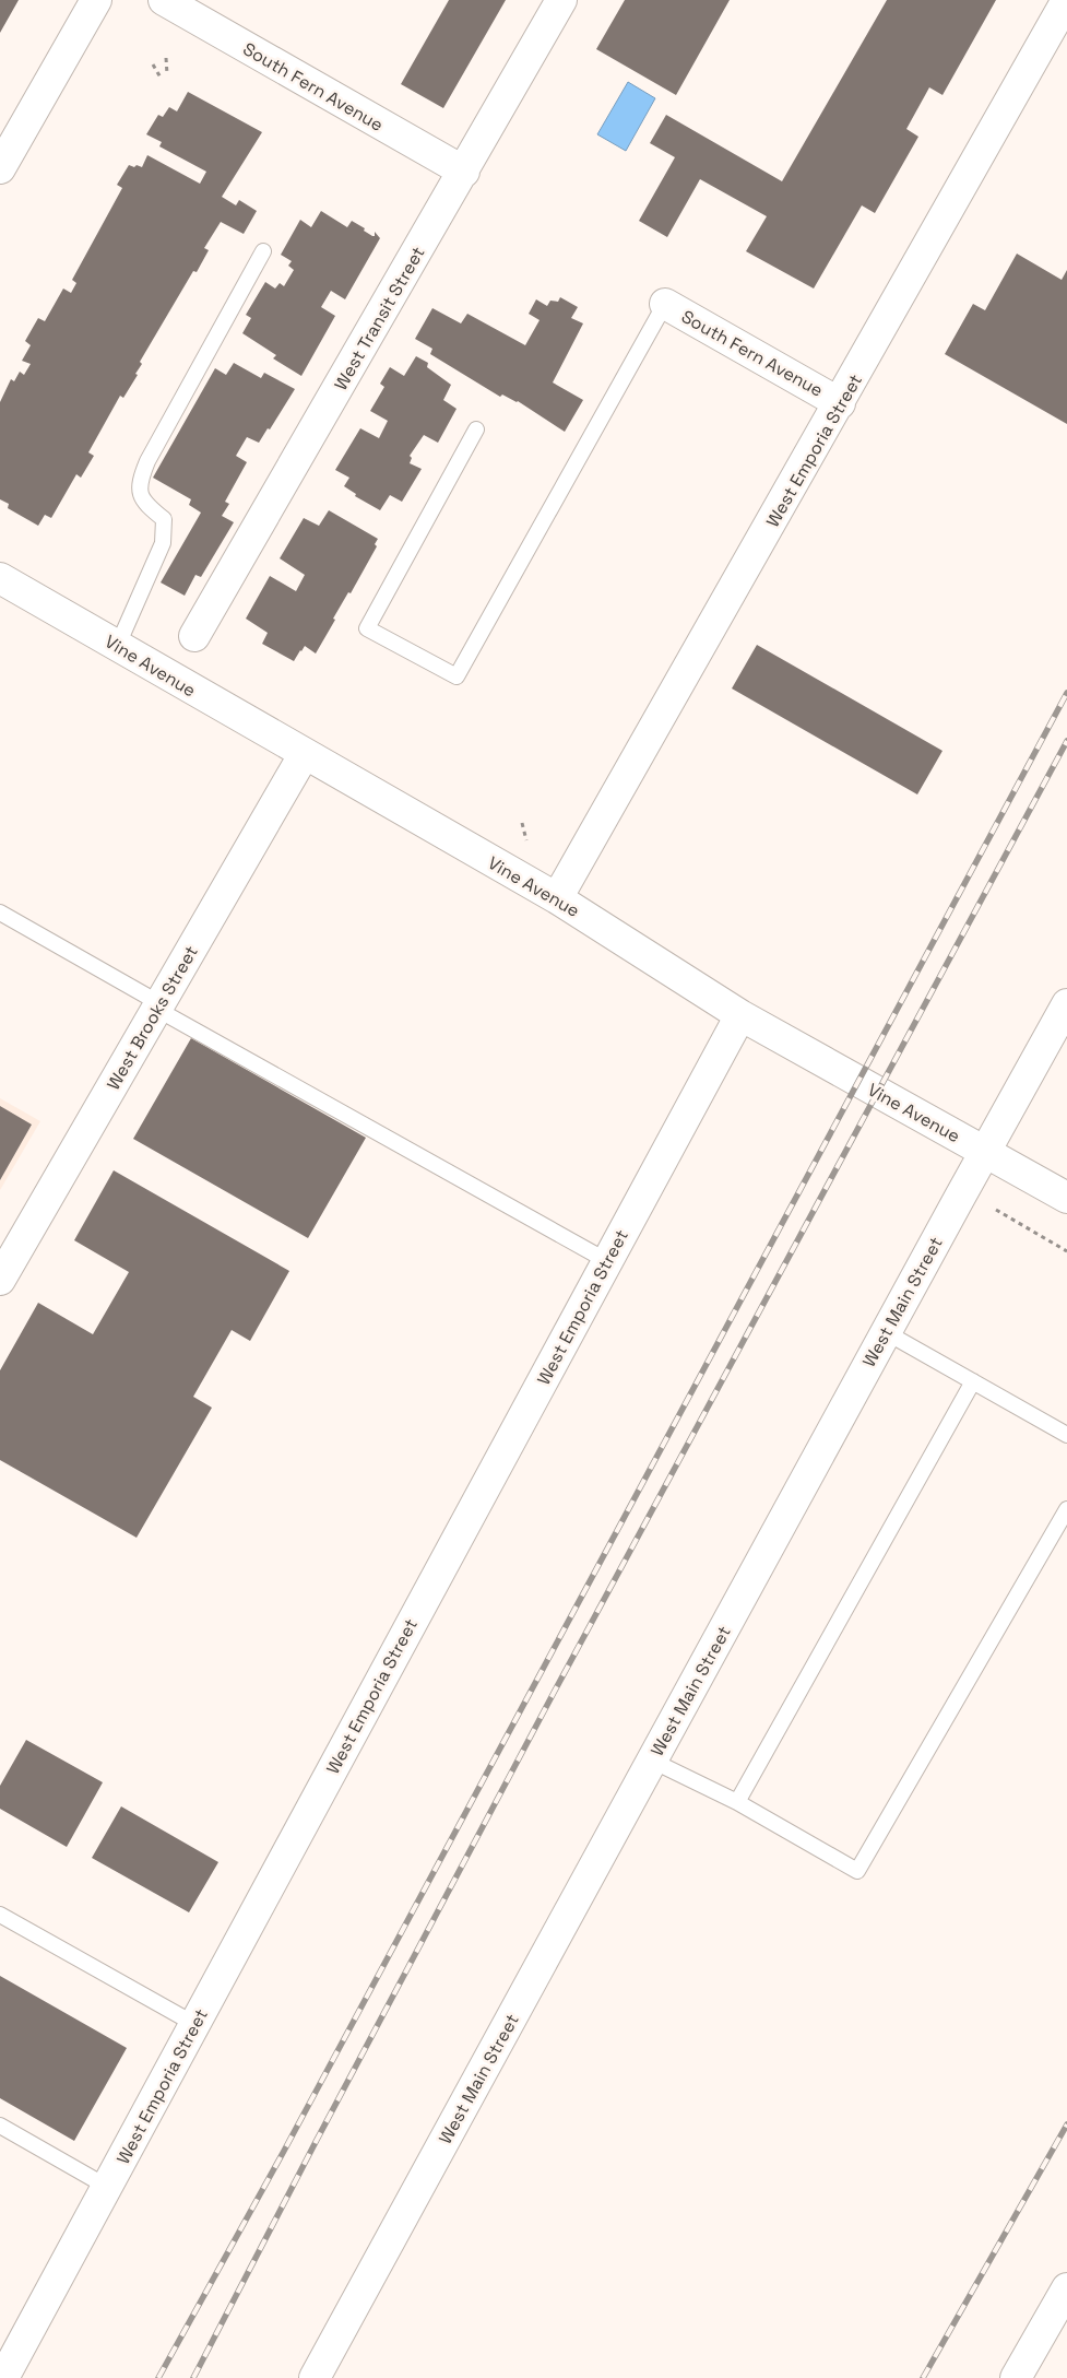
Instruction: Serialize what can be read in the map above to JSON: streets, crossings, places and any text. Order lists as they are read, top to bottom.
{
  "streets": {
    "street": [
      "South Fern Avenue",
      "West Transit Street",
      "West Emporia Street",
      "Vine Avenue",
      "West Brooks Street",
      "West Main Street"
    ]
  },
  "crossings": [
    ["South Fern Avenue", "West Transit Street"],
    ["South Fern Avenue", "West Emporia Street"],
    ["West Emporia Street", "Vine Avenue"],
    ["Vine Avenue", "West Brooks Street"],
    ["Vine Avenue", "West Main Street"]
  ]
}
